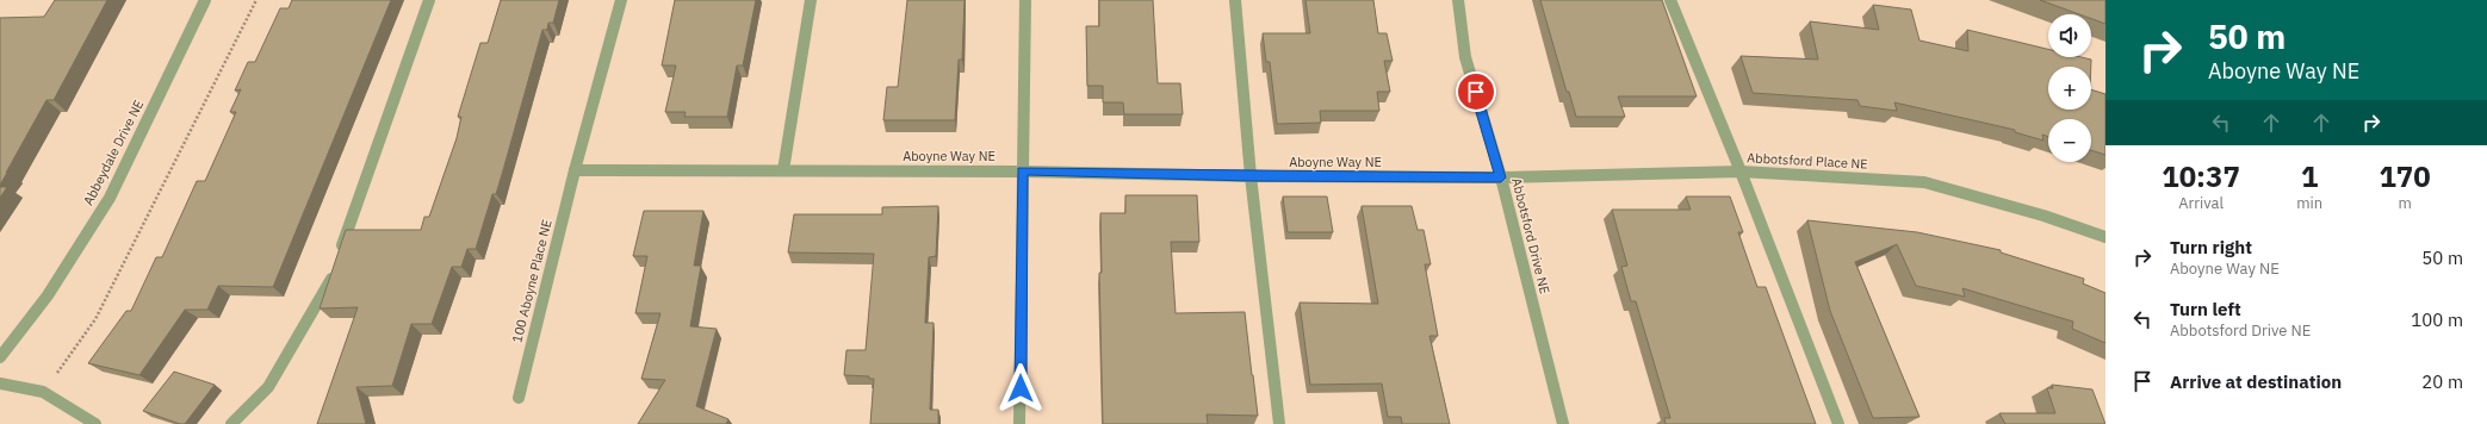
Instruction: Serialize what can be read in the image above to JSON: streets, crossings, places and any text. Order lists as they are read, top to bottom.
{
  "streets": {
    "street": [
      "Abbeydale Drive NE",
      "Aboyne Way NE",
      "Abbotsford Place NE",
      "Abbotsford Drive NE",
      "100 Aboyne Place NE"
    ]
  },
  "crossings": [
    ["Aboyne Way NE", "Abbotsford Place NE"],
    ["Aboyne Way NE", "Abbotsford Drive NE"],
    ["Aboyne Way NE", "100 Aboyne Place NE"],
    ["Abbotsford Place NE", "Abbotsford Drive NE"]
  ],
  "page": {
    "turn": ["50 m", "Aboyne Way NE"],
    "map_buttons": ["+", "−"],
    "eta": [
      "10:37",
      "Arrival",
      "1",
      "min",
      "170",
      "m"
    ],
    "list": [
      {
        "name": "Turn right",
        "note": "Aboyne Way NE",
        "value": "50 m"
      },
      {
        "name": "Turn left",
        "note": "Abbotsford Drive NE",
        "value": "100 m"
      },
      {
        "name": "Arrive at destination",
        "value": "20 m"
      }
    ]
  }
}
